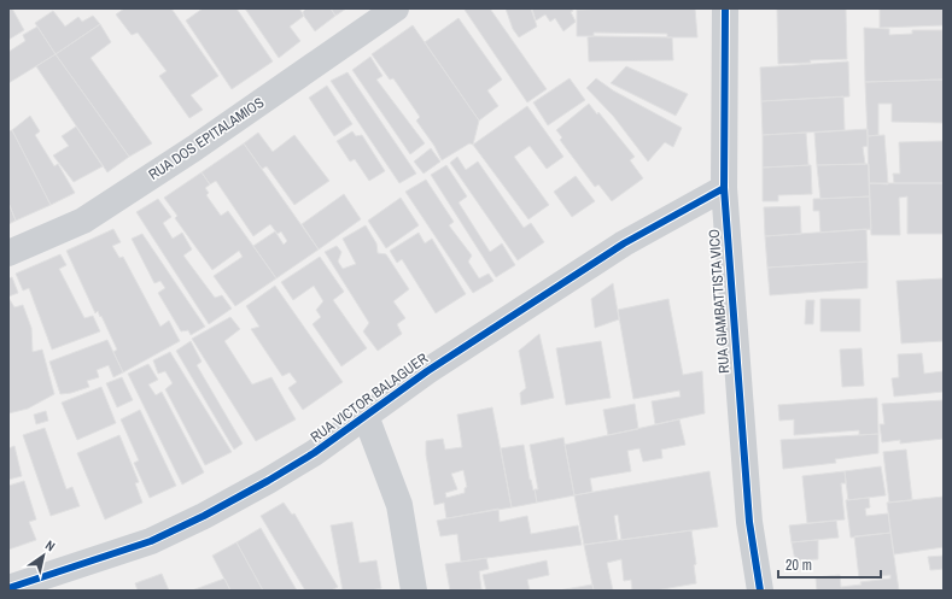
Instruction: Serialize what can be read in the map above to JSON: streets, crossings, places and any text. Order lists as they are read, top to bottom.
{
  "streets": {
    "street": ["RUA DOS EPITALAMIOS", "RUA GIAMBATTISTA VICO", "RUA VICTOR BALAGUER"]
  },
  "crossings": [
    ["RUA GIAMBATTISTA VICO", "RUA VICTOR BALAGUER"]
  ],
  "scale_bar": "20 m",
  "north": "top right"
}
